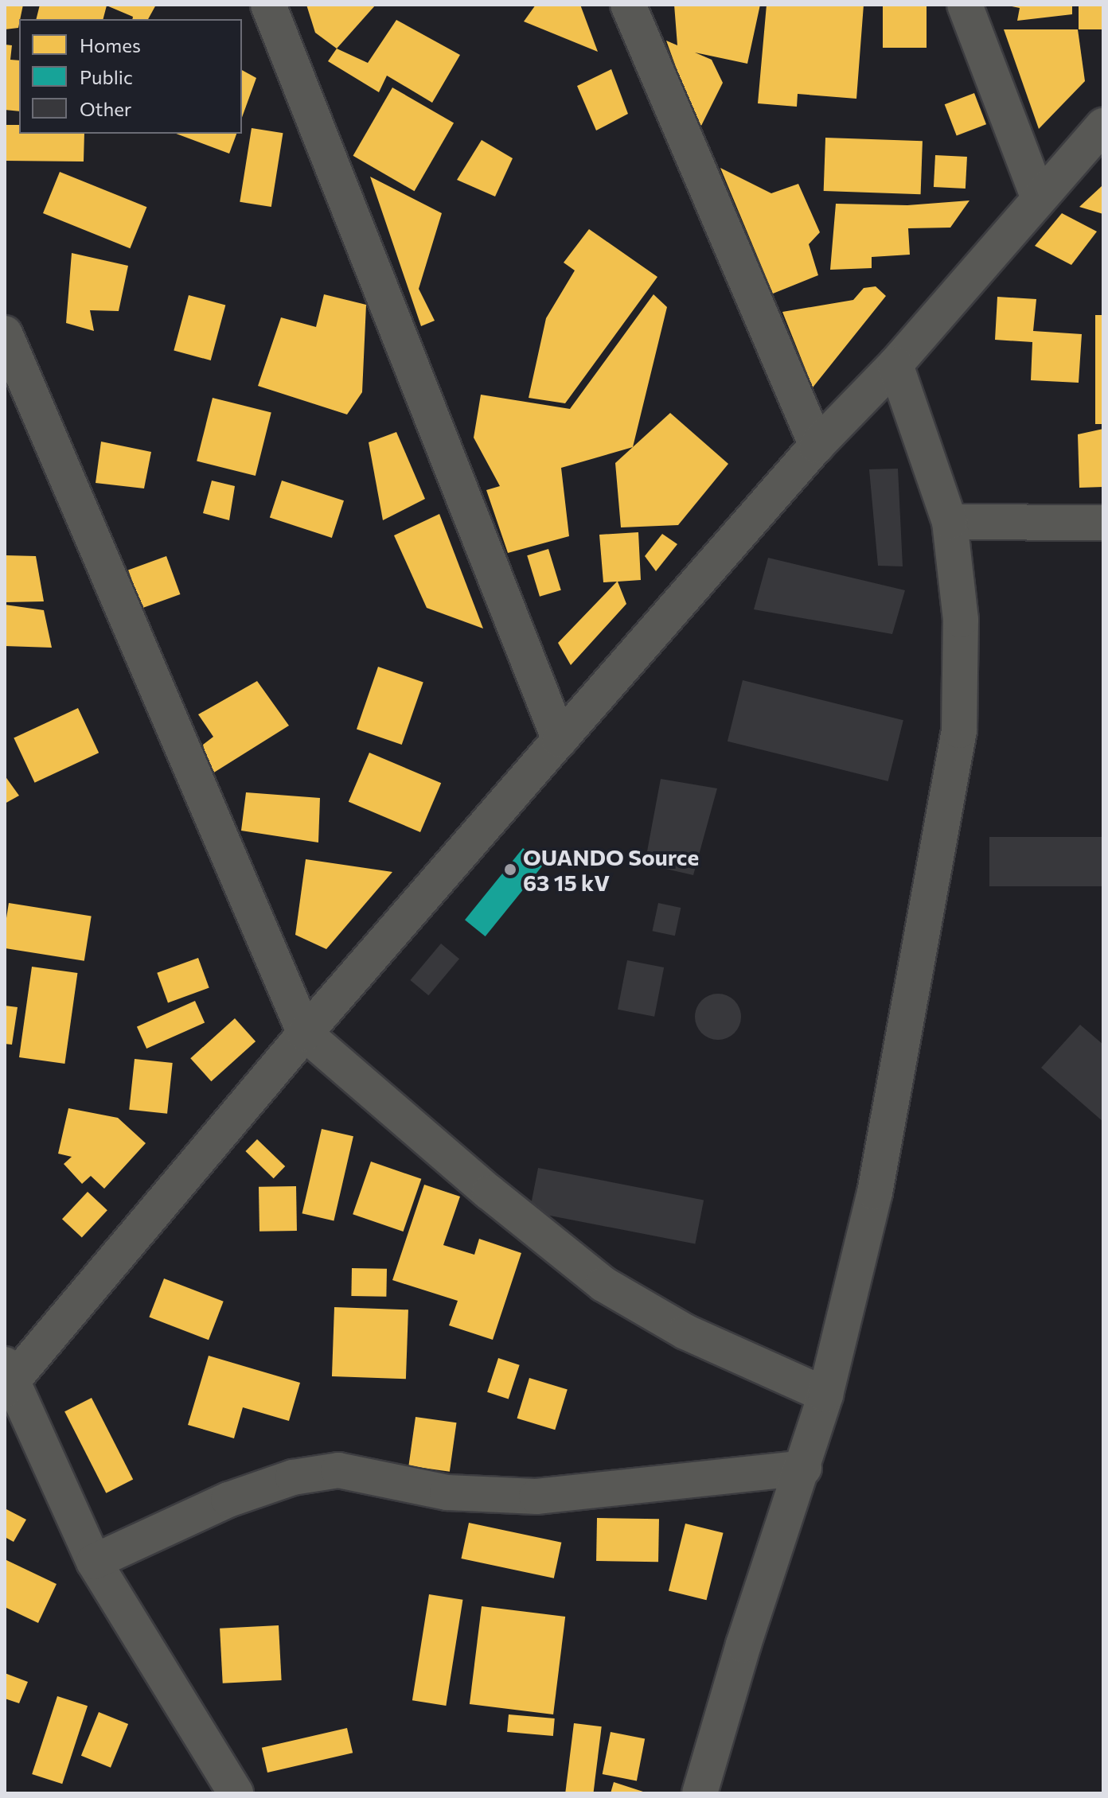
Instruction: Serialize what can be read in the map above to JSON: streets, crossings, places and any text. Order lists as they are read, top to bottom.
{
  "places": ["OUANDO Source 63 15 kV"],
  "legend": ["Homes", "Public", "Other"]
}
